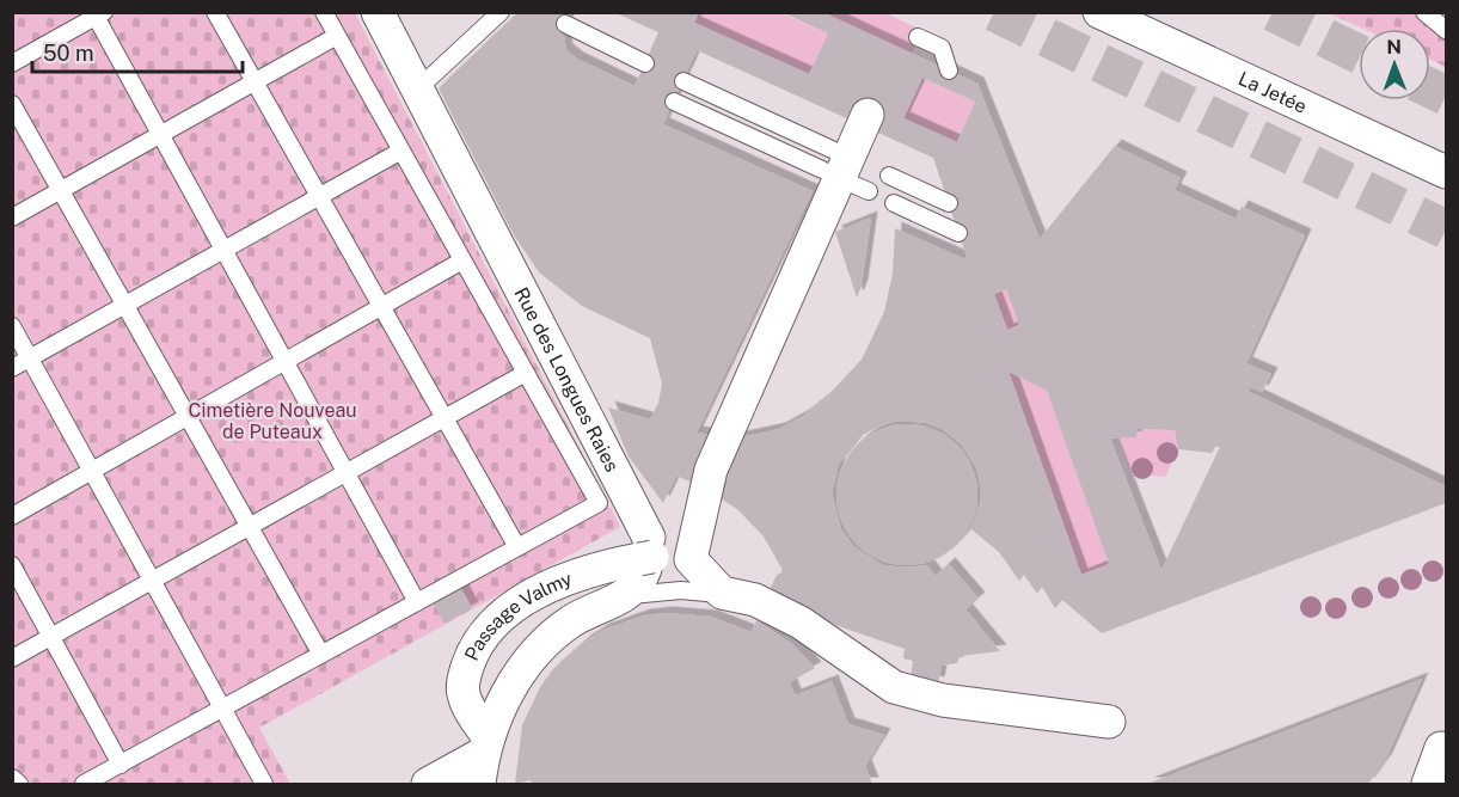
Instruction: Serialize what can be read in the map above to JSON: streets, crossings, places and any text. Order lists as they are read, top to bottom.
{
  "streets": {
    "street": ["La Jetée", "Rue des Longues Raies", "Passage Valmy"]
  },
  "crossings": [
    ["Rue des Longues Raies", "Passage Valmy"]
  ],
  "parks": ["Cimetière Nouveau de Puteaux"],
  "scale_bar": "50 m",
  "north": "top"
}
